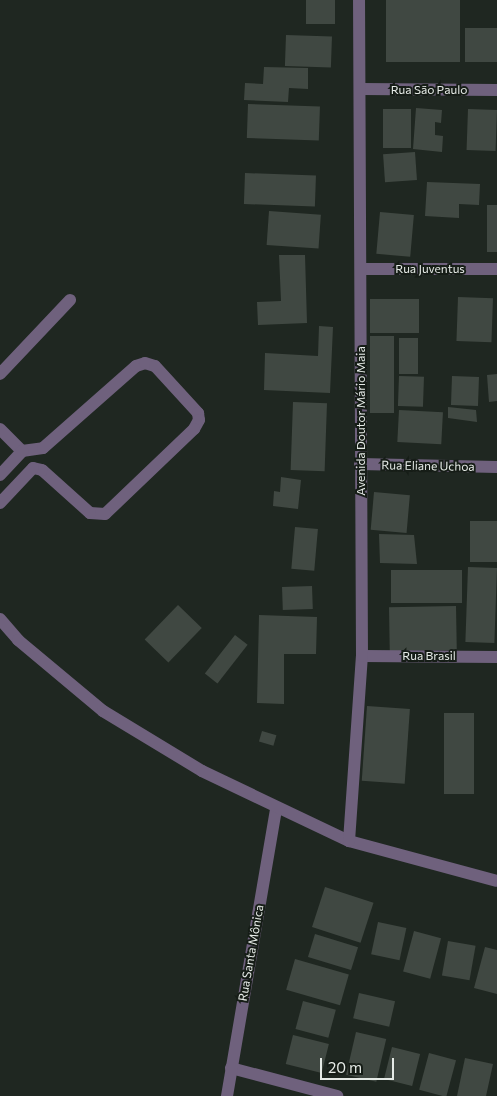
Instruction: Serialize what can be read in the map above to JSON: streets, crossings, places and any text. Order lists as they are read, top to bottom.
{
  "streets": {
    "street": [
      "Rua São Paulo",
      "Rua Juventus",
      "Avenida Doutor Mário Maia",
      "Rua Eliane Uchoa",
      "Rua Brasil",
      "Rua Santa Mônica"
    ]
  },
  "crossings": [
    ["Rua São Paulo", "Avenida Doutor Mário Maia"],
    ["Rua Juventus", "Avenida Doutor Mário Maia"],
    ["Avenida Doutor Mário Maia", "Rua Eliane Uchoa"],
    ["Avenida Doutor Mário Maia", "Rua Brasil"]
  ],
  "scale_bar": "20 m"
}
